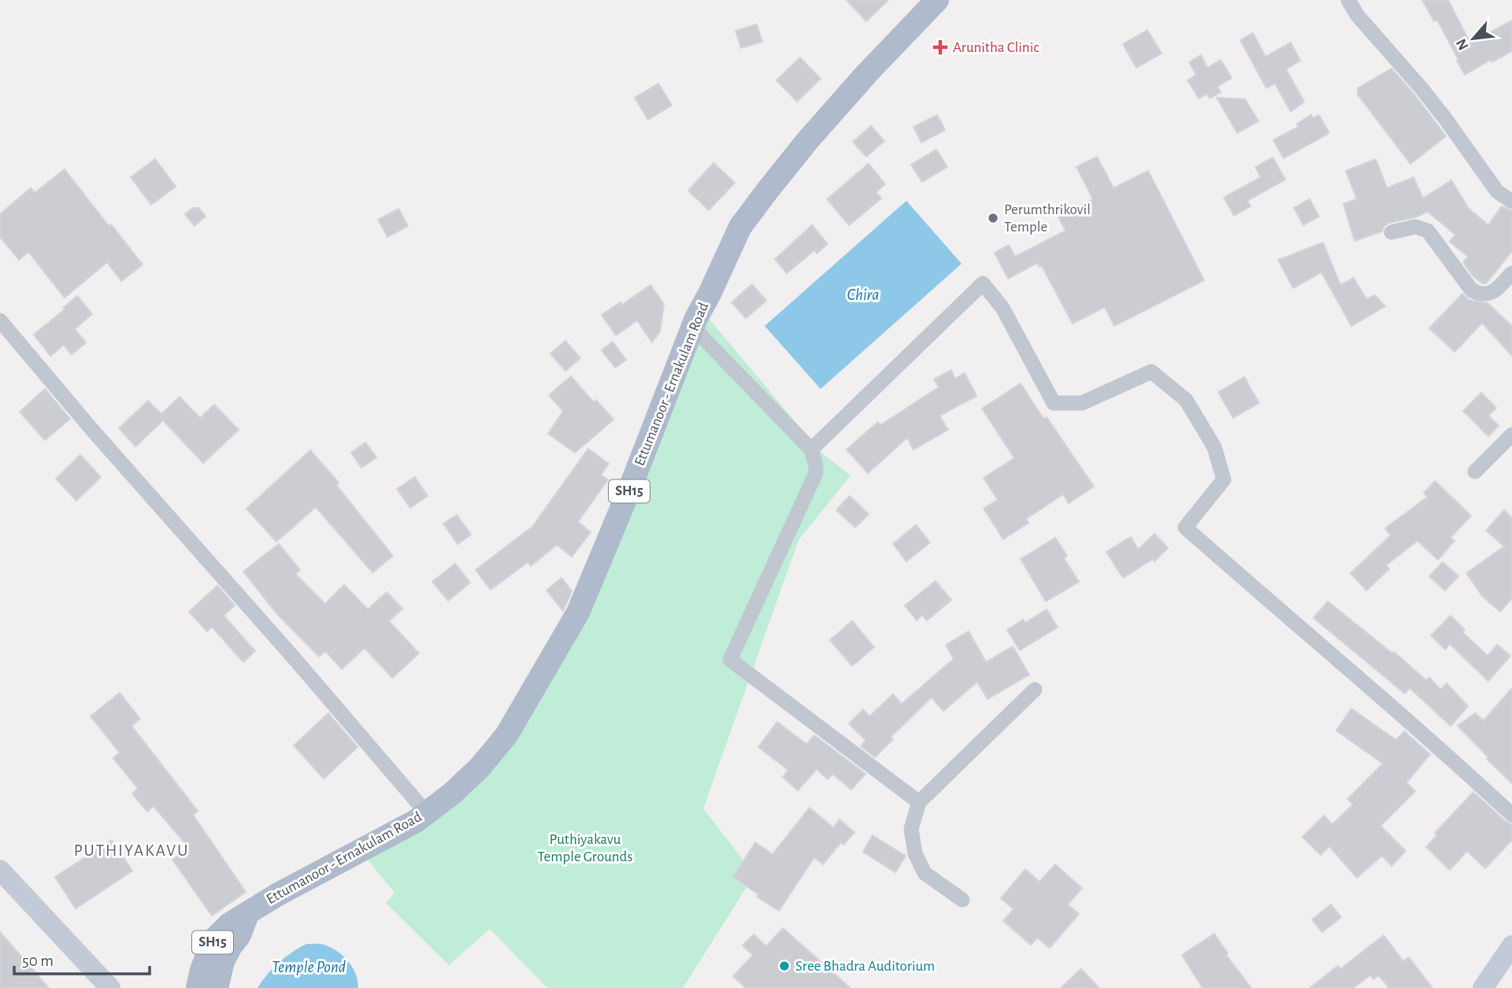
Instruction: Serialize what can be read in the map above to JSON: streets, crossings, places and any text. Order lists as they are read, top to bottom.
{
  "streets": {
    "main road": ["Ettumanoor - Ernakulam Road", "SH15"]
  },
  "districts": ["PUTHIYAKAVU"],
  "water": ["Chira", "Temple Pond"],
  "parks": ["Puthiyakavu Temple Grounds"],
  "places": {
    "health": ["Arunitha Clinic"],
    "other": ["Perumthrikovil Temple", "Sree Bhadra Auditorium"]
  },
  "scale_bar": "50 m",
  "north": "bottom left"
}
